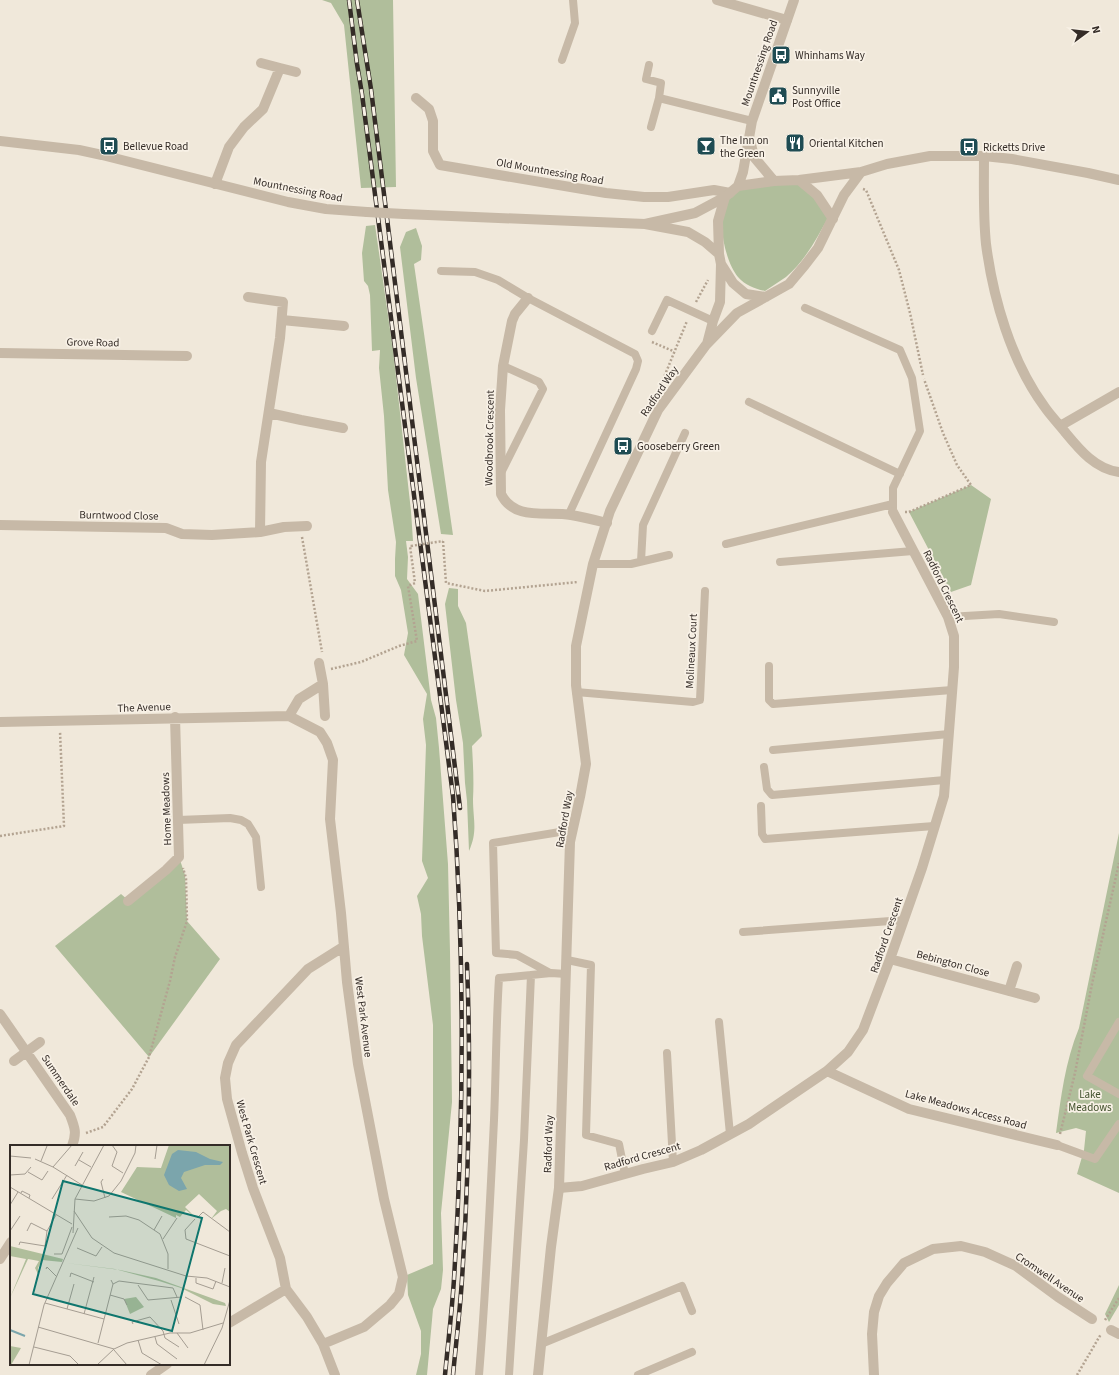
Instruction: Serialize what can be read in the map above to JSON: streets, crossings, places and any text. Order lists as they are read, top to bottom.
{
  "streets": {
    "street": [
      "Mountnessing Road",
      "Old Mountnessing Road",
      "Grove Road",
      "Radford Way",
      "Woodbrook Crescent",
      "Burntwood Close",
      "Radford Crescent",
      "The Avenue",
      "Home Meadows",
      "Bebington Close",
      "West Park Avenue",
      "Summerdale",
      "Lake Meadows Access Road",
      "West Park Crescent",
      "Cromwell Avenue"
    ],
    "lane": ["Molineaux Court"]
  },
  "crossings": [
    ["Mountnessing Road", "Old Mountnessing Road"],
    ["Mountnessing Road", "Radford Way"],
    ["Old Mountnessing Road", "Radford Way"],
    ["Radford Way", "Woodbrook Crescent"],
    ["Radford Way", "Radford Crescent"],
    ["Radford Way", "Molineaux Court"],
    ["Radford Crescent", "Bebington Close"],
    ["Radford Crescent", "Lake Meadows Access Road"],
    ["The Avenue", "Home Meadows"],
    ["The Avenue", "West Park Avenue"],
    ["West Park Avenue", "West Park Crescent"]
  ],
  "parks": ["Lake Meadows"],
  "places": {
    "bus stop": [
      "Whinhams Way",
      "Bellevue Road",
      "Ricketts Drive",
      "Gooseberry Green"
    ],
    "public building": ["Sunnyville Post Office"],
    "restaurant": ["Oriental Kitchen"],
    "bar": ["The Inn on the Green"]
  },
  "north": "right"
}
